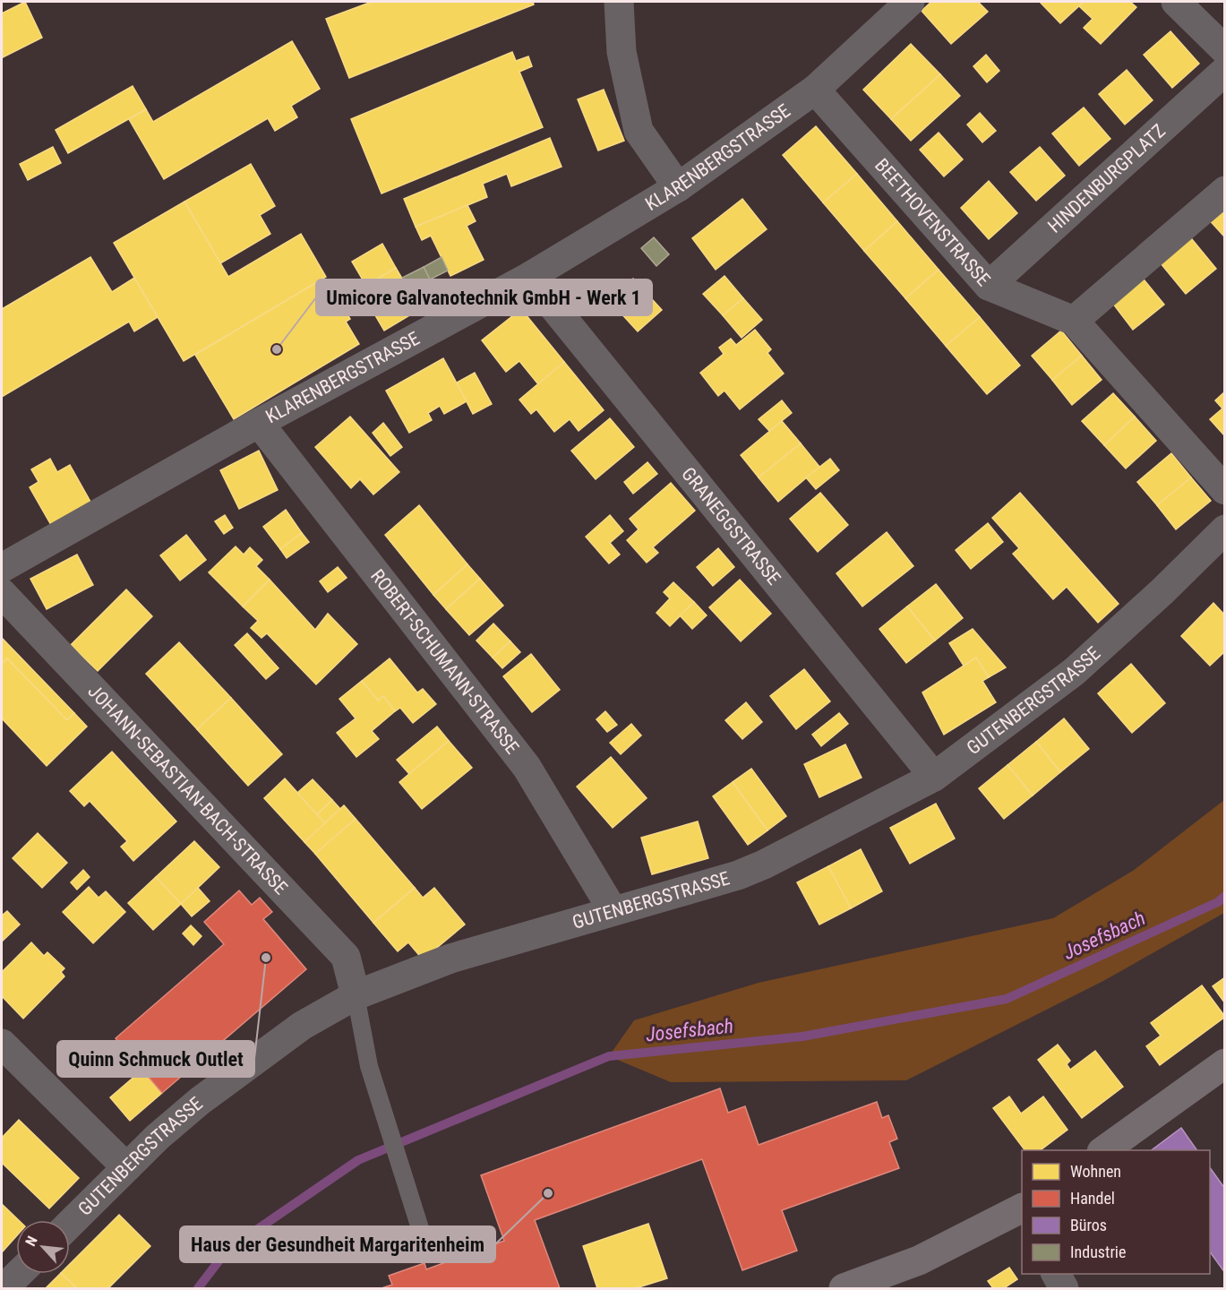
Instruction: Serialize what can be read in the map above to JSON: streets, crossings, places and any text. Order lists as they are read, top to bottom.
{
  "streets": {
    "street": [
      "KLARENBERGSTRASSE",
      "HINDENBURGPLATZ",
      "BEETHOVENSTRASSE",
      "GRANEGGSTRASSE",
      "ROBERT-SCHUMANN-STRASSE",
      "GUTENBERGSTRASSE",
      "JOHANN-SEBASTIAN-BACH-STRASSE"
    ]
  },
  "crossings": [
    ["KLARENBERGSTRASSE", "BEETHOVENSTRASSE"],
    ["KLARENBERGSTRASSE", "GRANEGGSTRASSE"],
    ["KLARENBERGSTRASSE", "ROBERT-SCHUMANN-STRASSE"],
    ["HINDENBURGPLATZ", "BEETHOVENSTRASSE"],
    ["GRANEGGSTRASSE", "GUTENBERGSTRASSE"],
    ["ROBERT-SCHUMANN-STRASSE", "GUTENBERGSTRASSE"],
    ["GUTENBERGSTRASSE", "JOHANN-SEBASTIAN-BACH-STRASSE"]
  ],
  "water": ["Josefsbach"],
  "places": ["Umicore Galvanotechnik GmbH - Werk 1", "Quinn Schmuck Outlet", "Haus der Gesundheit Margaritenheim"],
  "legend": [
    "Wohnen",
    "Handel",
    "Büros",
    "Industrie"
  ],
  "north": "top left"
}
